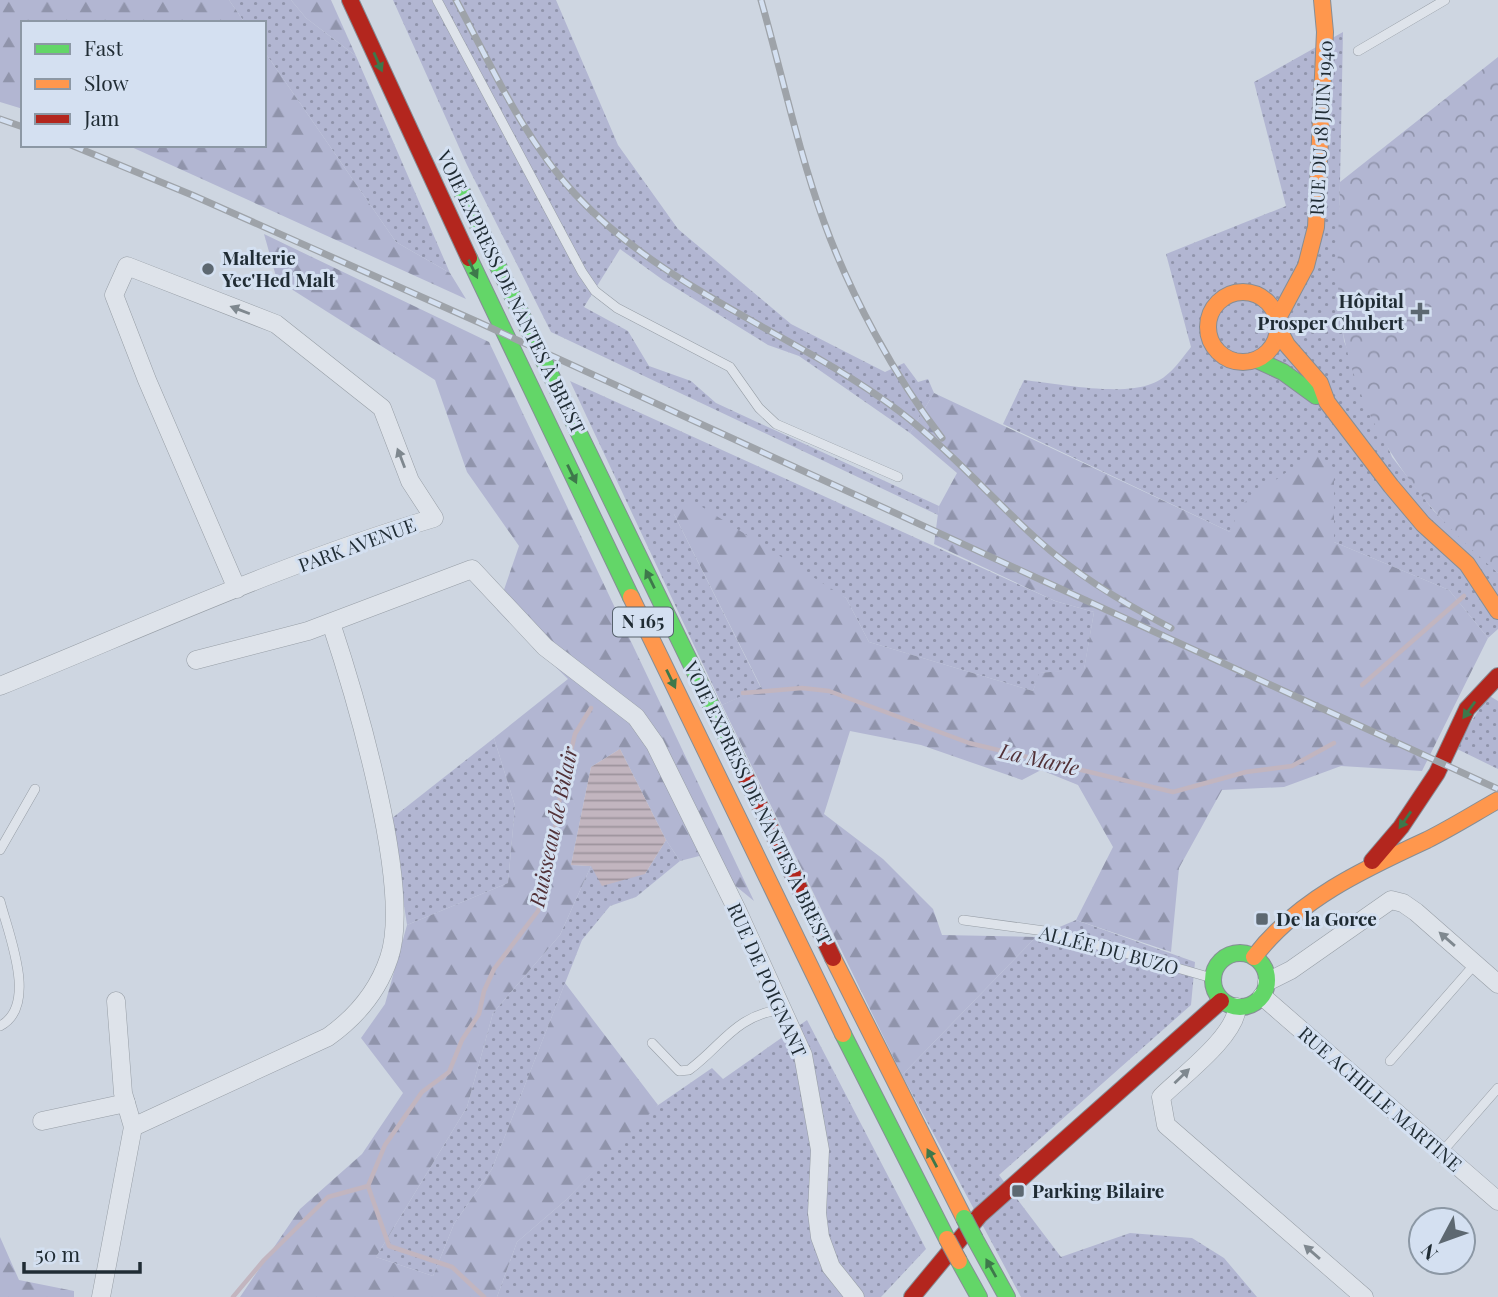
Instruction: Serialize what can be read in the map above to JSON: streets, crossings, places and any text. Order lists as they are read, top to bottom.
{
  "streets": {
    "main road": ["RUE DU 18 JUIN 1940", "VOIE EXPRESS DE NANTES À BREST", "N 165"],
    "street": ["PARK AVENUE", "RUE DE POIGNANT", "RUE ACHILLE MARTINE"],
    "lane": ["ALLÉE DU BUZO"]
  },
  "crossings": [
    ["ALLÉE DU BUZO", "RUE ACHILLE MARTINE"]
  ],
  "water": ["La Marle", "Ruisseau de Bilair"],
  "places": {
    "other": ["Malterie Yec'Hed Malt"],
    "health": ["Hôpital Prosper Chubert"],
    "transit": ["De la Gorce", "Parking Bilaire"]
  },
  "legend": ["Fast", "Slow", "Jam"],
  "scale_bar": "50 m",
  "north": "bottom left"
}
